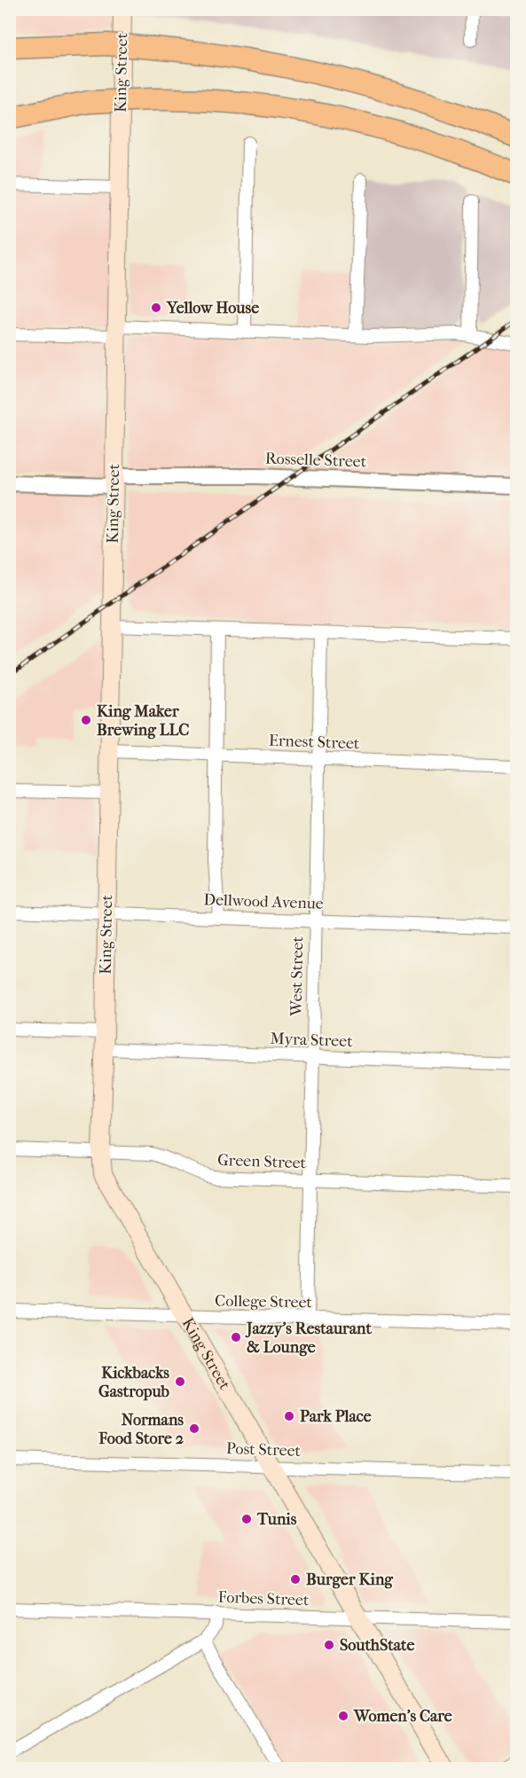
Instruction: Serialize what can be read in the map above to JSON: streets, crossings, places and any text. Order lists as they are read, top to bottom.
{
  "streets": {
    "main road": ["King Street"],
    "street": [
      "Rosselle Street",
      "Ernest Street",
      "Dellwood Avenue",
      "West Street",
      "Myra Street",
      "Green Street",
      "College Street",
      "Post Street",
      "Forbes Street"
    ]
  },
  "crossings": [
    ["King Street", "Rosselle Street"],
    ["King Street", "Ernest Street"],
    ["King Street", "Dellwood Avenue"],
    ["King Street", "Myra Street"],
    ["King Street", "Green Street"],
    ["King Street", "College Street"],
    ["King Street", "Post Street"],
    ["King Street", "Forbes Street"],
    ["Ernest Street", "West Street"],
    ["Dellwood Avenue", "West Street"],
    ["West Street", "Myra Street"],
    ["West Street", "Green Street"],
    ["West Street", "College Street"]
  ],
  "places": [
    "Yellow House",
    "King Maker Brewing LLC",
    "Jazzy's Restaurant & Lounge",
    "Kickbacks Gastropub",
    "Park Place",
    "Normans Food Store 2",
    "Tunis",
    "Burger King",
    "SouthState",
    "Women's Care"
  ]
}
